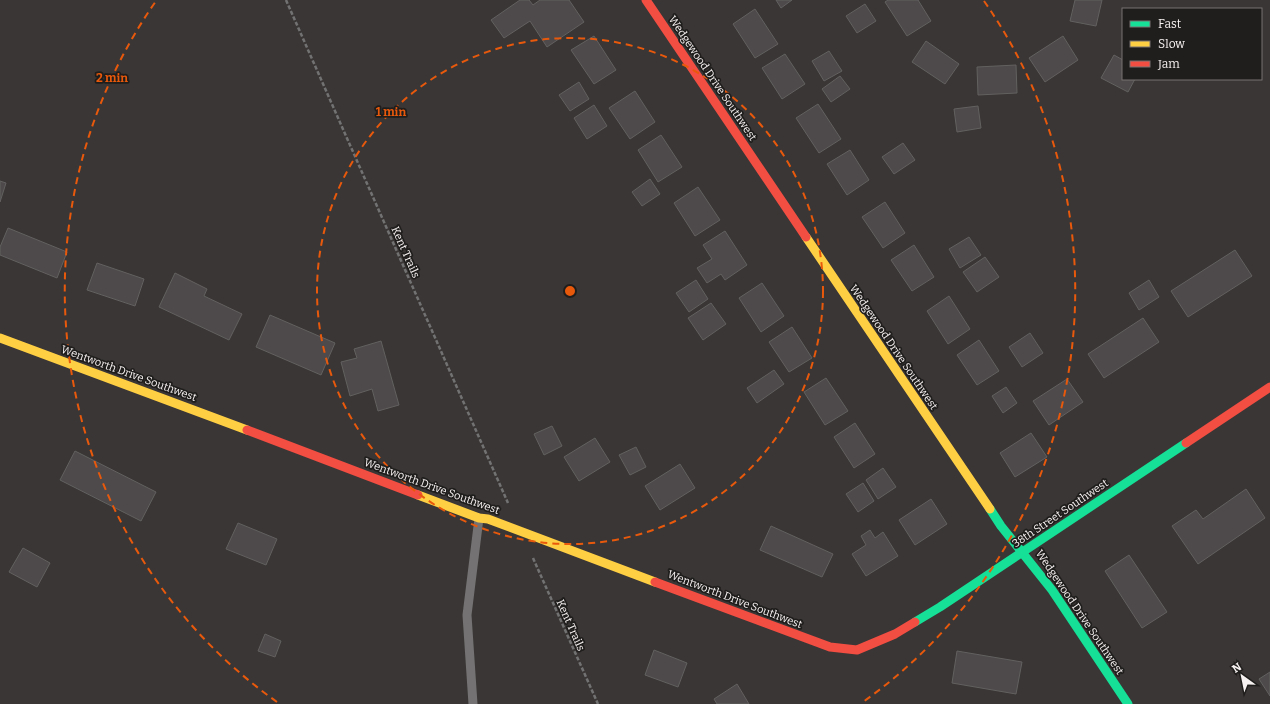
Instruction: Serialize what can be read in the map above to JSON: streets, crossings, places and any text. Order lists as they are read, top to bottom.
{
  "streets": {
    "street": ["Wedgewood Drive Southwest", "Wentworth Drive Southwest", "38th Street Southwest"],
    "path": ["Kent Trails"]
  },
  "crossings": [
    ["Wedgewood Drive Southwest", "38th Street Southwest"],
    ["Wentworth Drive Southwest", "38th Street Southwest"]
  ],
  "legend": ["Fast", "Slow", "Jam"],
  "north": "top left",
  "rings": ["2 min", "1 min"]
}
